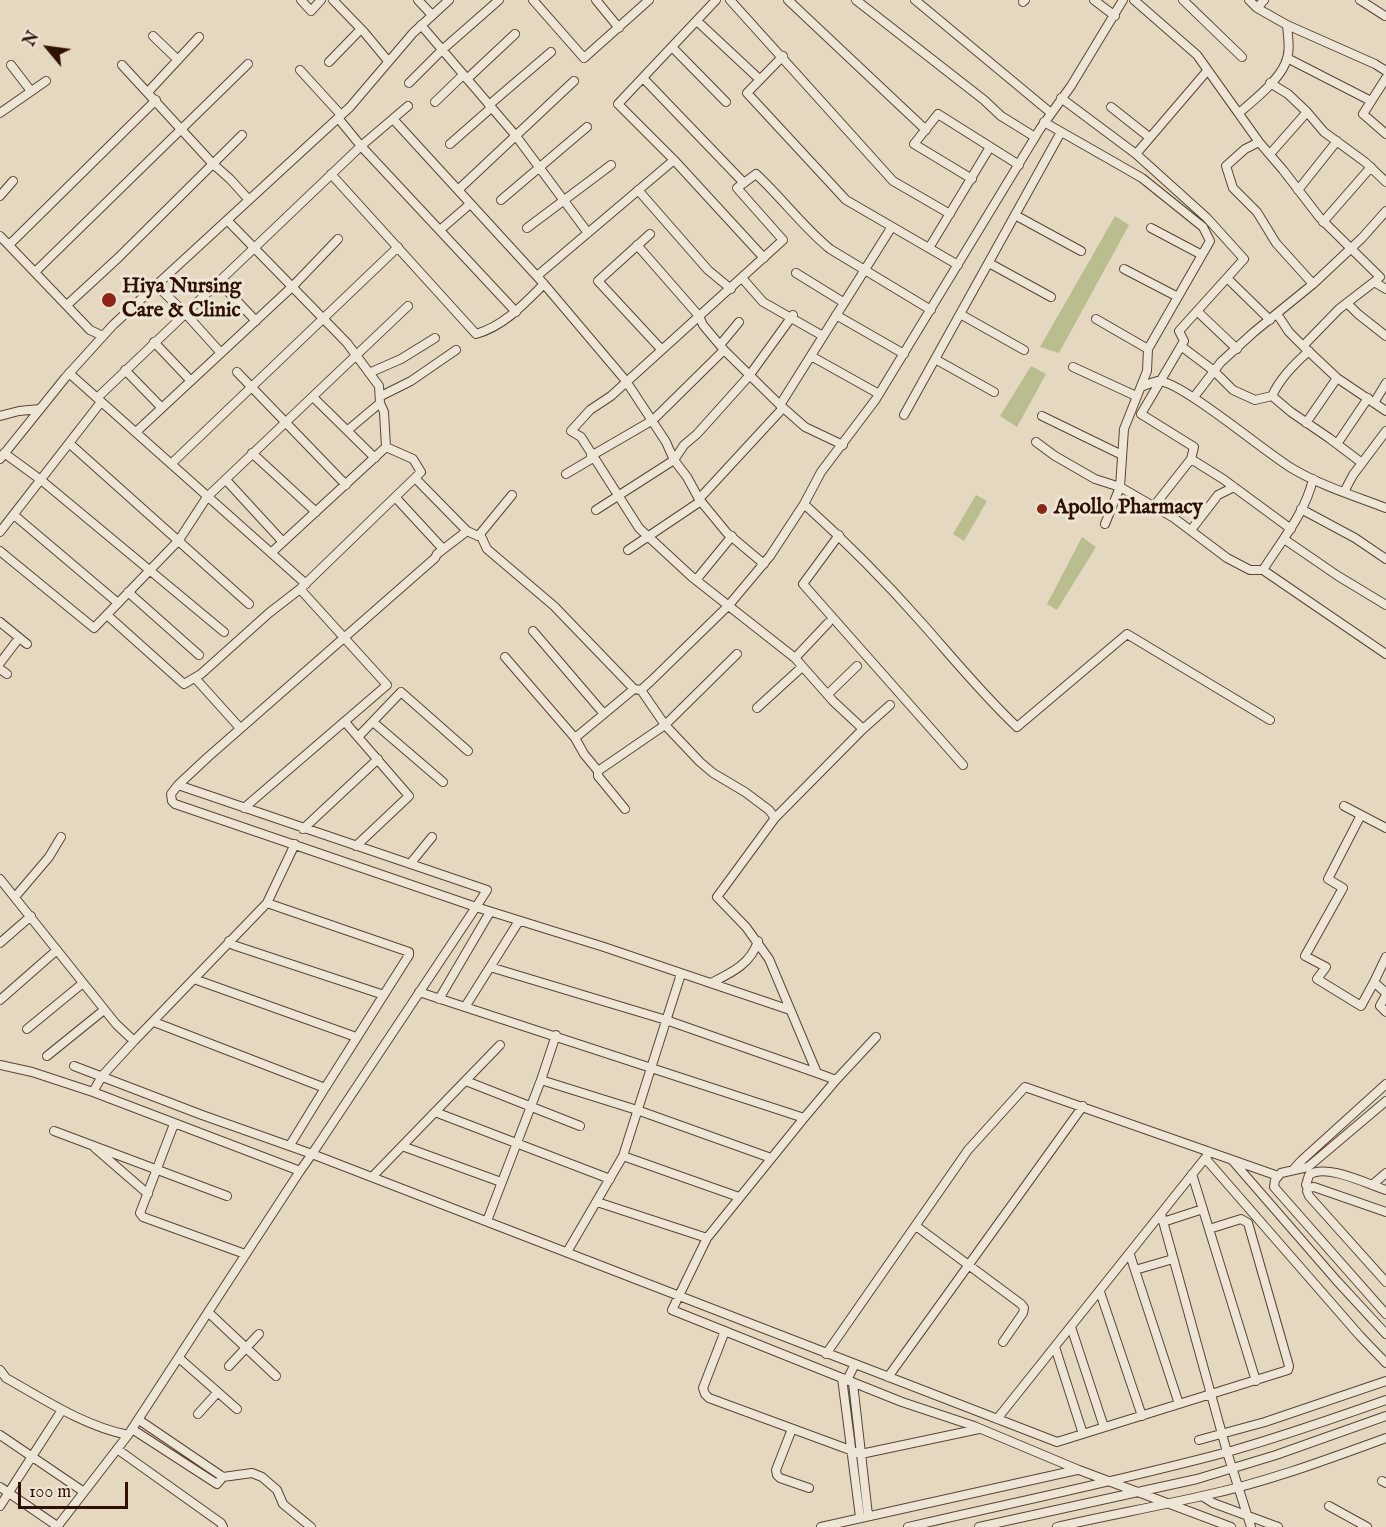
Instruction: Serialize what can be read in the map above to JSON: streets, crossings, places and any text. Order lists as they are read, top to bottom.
{
  "places": ["Hiya Nursing Care & Clinic", "Apollo Pharmacy"],
  "scale_bar": "100 m",
  "north": "top left"
}
